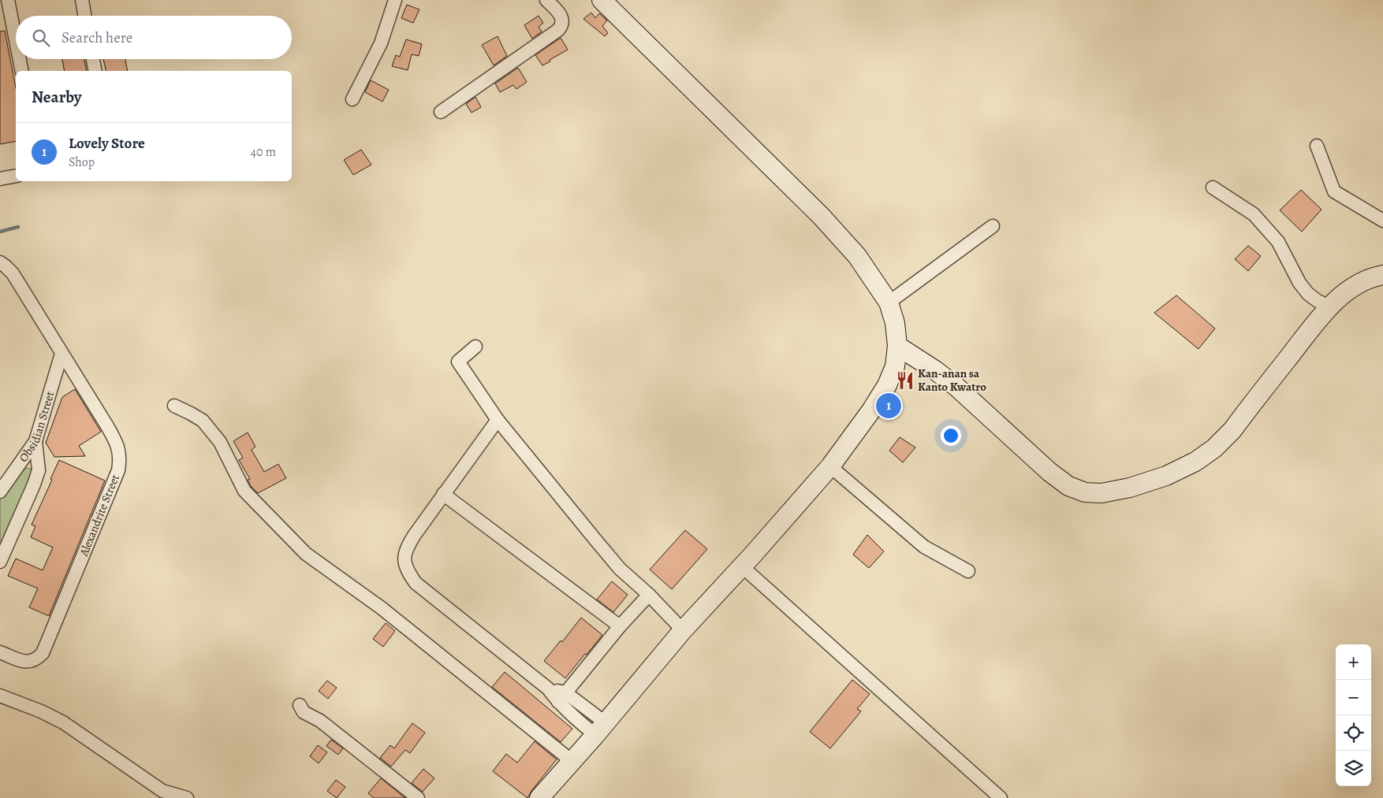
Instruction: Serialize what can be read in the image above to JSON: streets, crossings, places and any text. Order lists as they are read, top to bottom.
{
  "streets": {
    "street": ["Obsidian Street", "Alexandrite Street"]
  },
  "crossings": [
    ["Obsidian Street", "Alexandrite Street"]
  ],
  "places": {
    "restaurant": ["Kan-anan sa Kanto Kwatro"]
  },
  "page": {
    "search": "Search here",
    "heading": "Nearby",
    "list": [
      {
        "mark": "1",
        "name": "Lovely Store",
        "note": "Shop",
        "value": "40 m"
      }
    ],
    "pins": "1",
    "map_buttons": ["+", "−"]
  }
}
